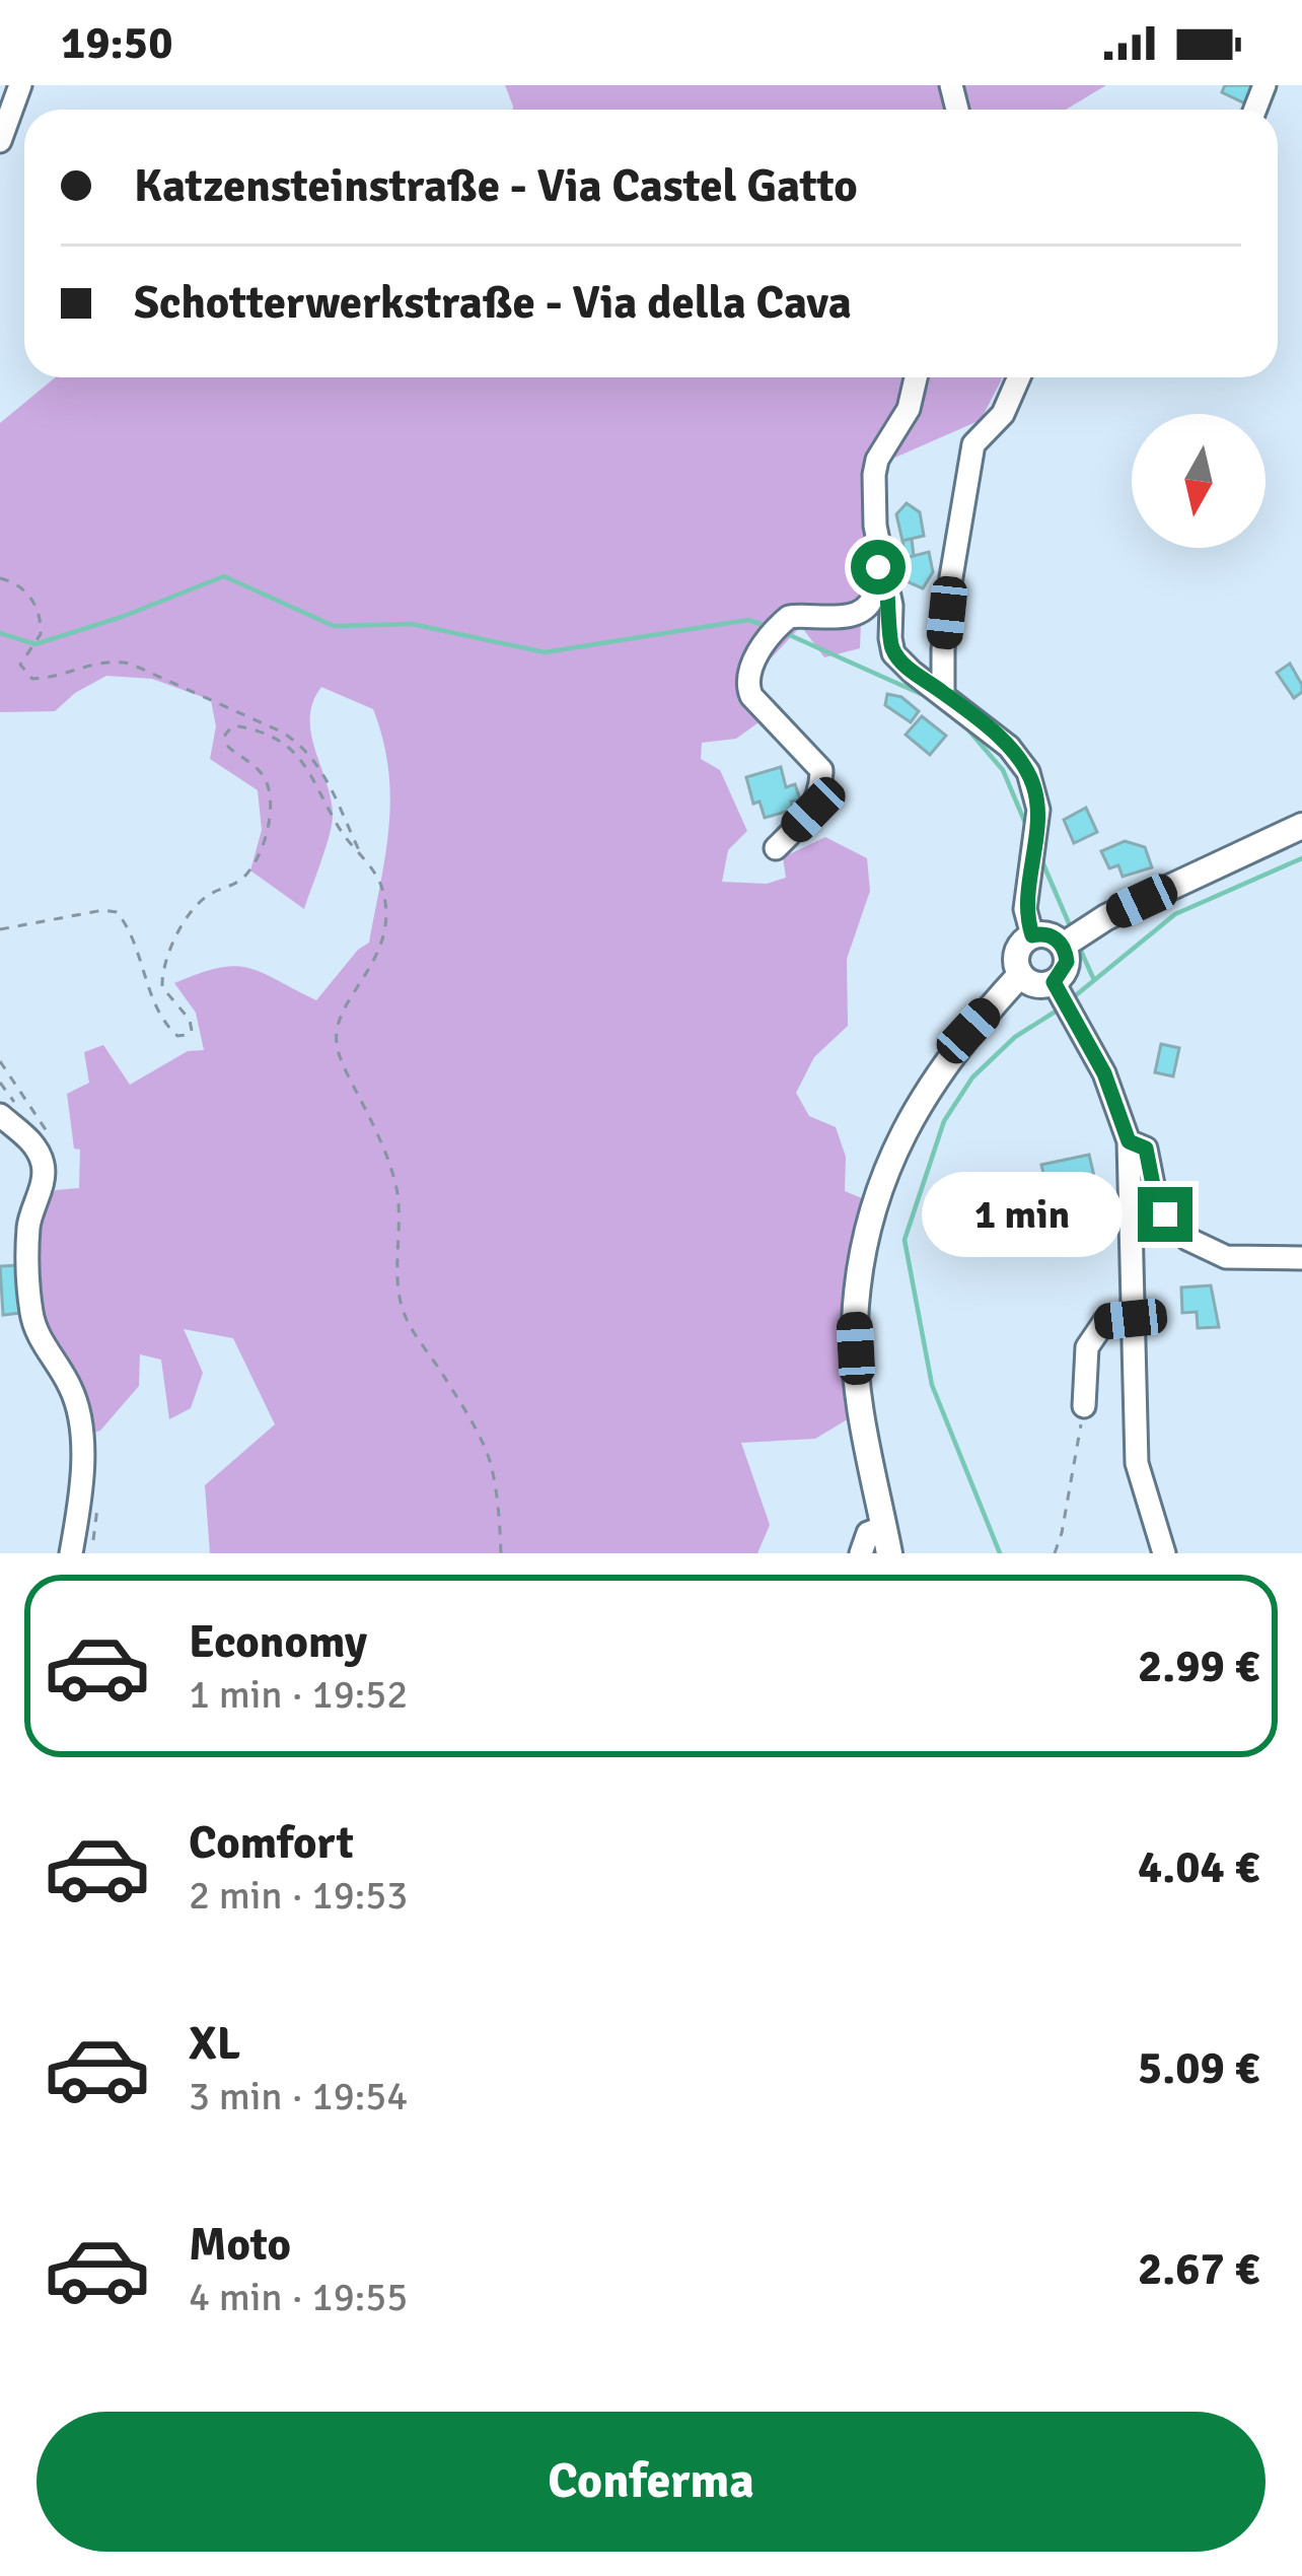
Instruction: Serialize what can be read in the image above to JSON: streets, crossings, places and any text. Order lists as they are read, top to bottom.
{
  "north": "bottom",
  "page": {
    "status": "19:50",
    "banner": ["Katzensteinstraße - Via Castel Gatto", "Schotterwerkstraße - Via della Cava"],
    "bubble": "1 min",
    "list": [
      {
        "name": "Economy",
        "note": "1 min · 19:52",
        "value": "2.99 €"
      },
      {
        "name": "Comfort",
        "note": "2 min · 19:53",
        "value": "4.04 €"
      },
      {
        "name": "XL",
        "note": "3 min · 19:54",
        "value": "5.09 €"
      },
      {
        "name": "Moto",
        "note": "4 min · 19:55",
        "value": "2.67 €"
      }
    ],
    "buttons": "Conferma"
  }
}
